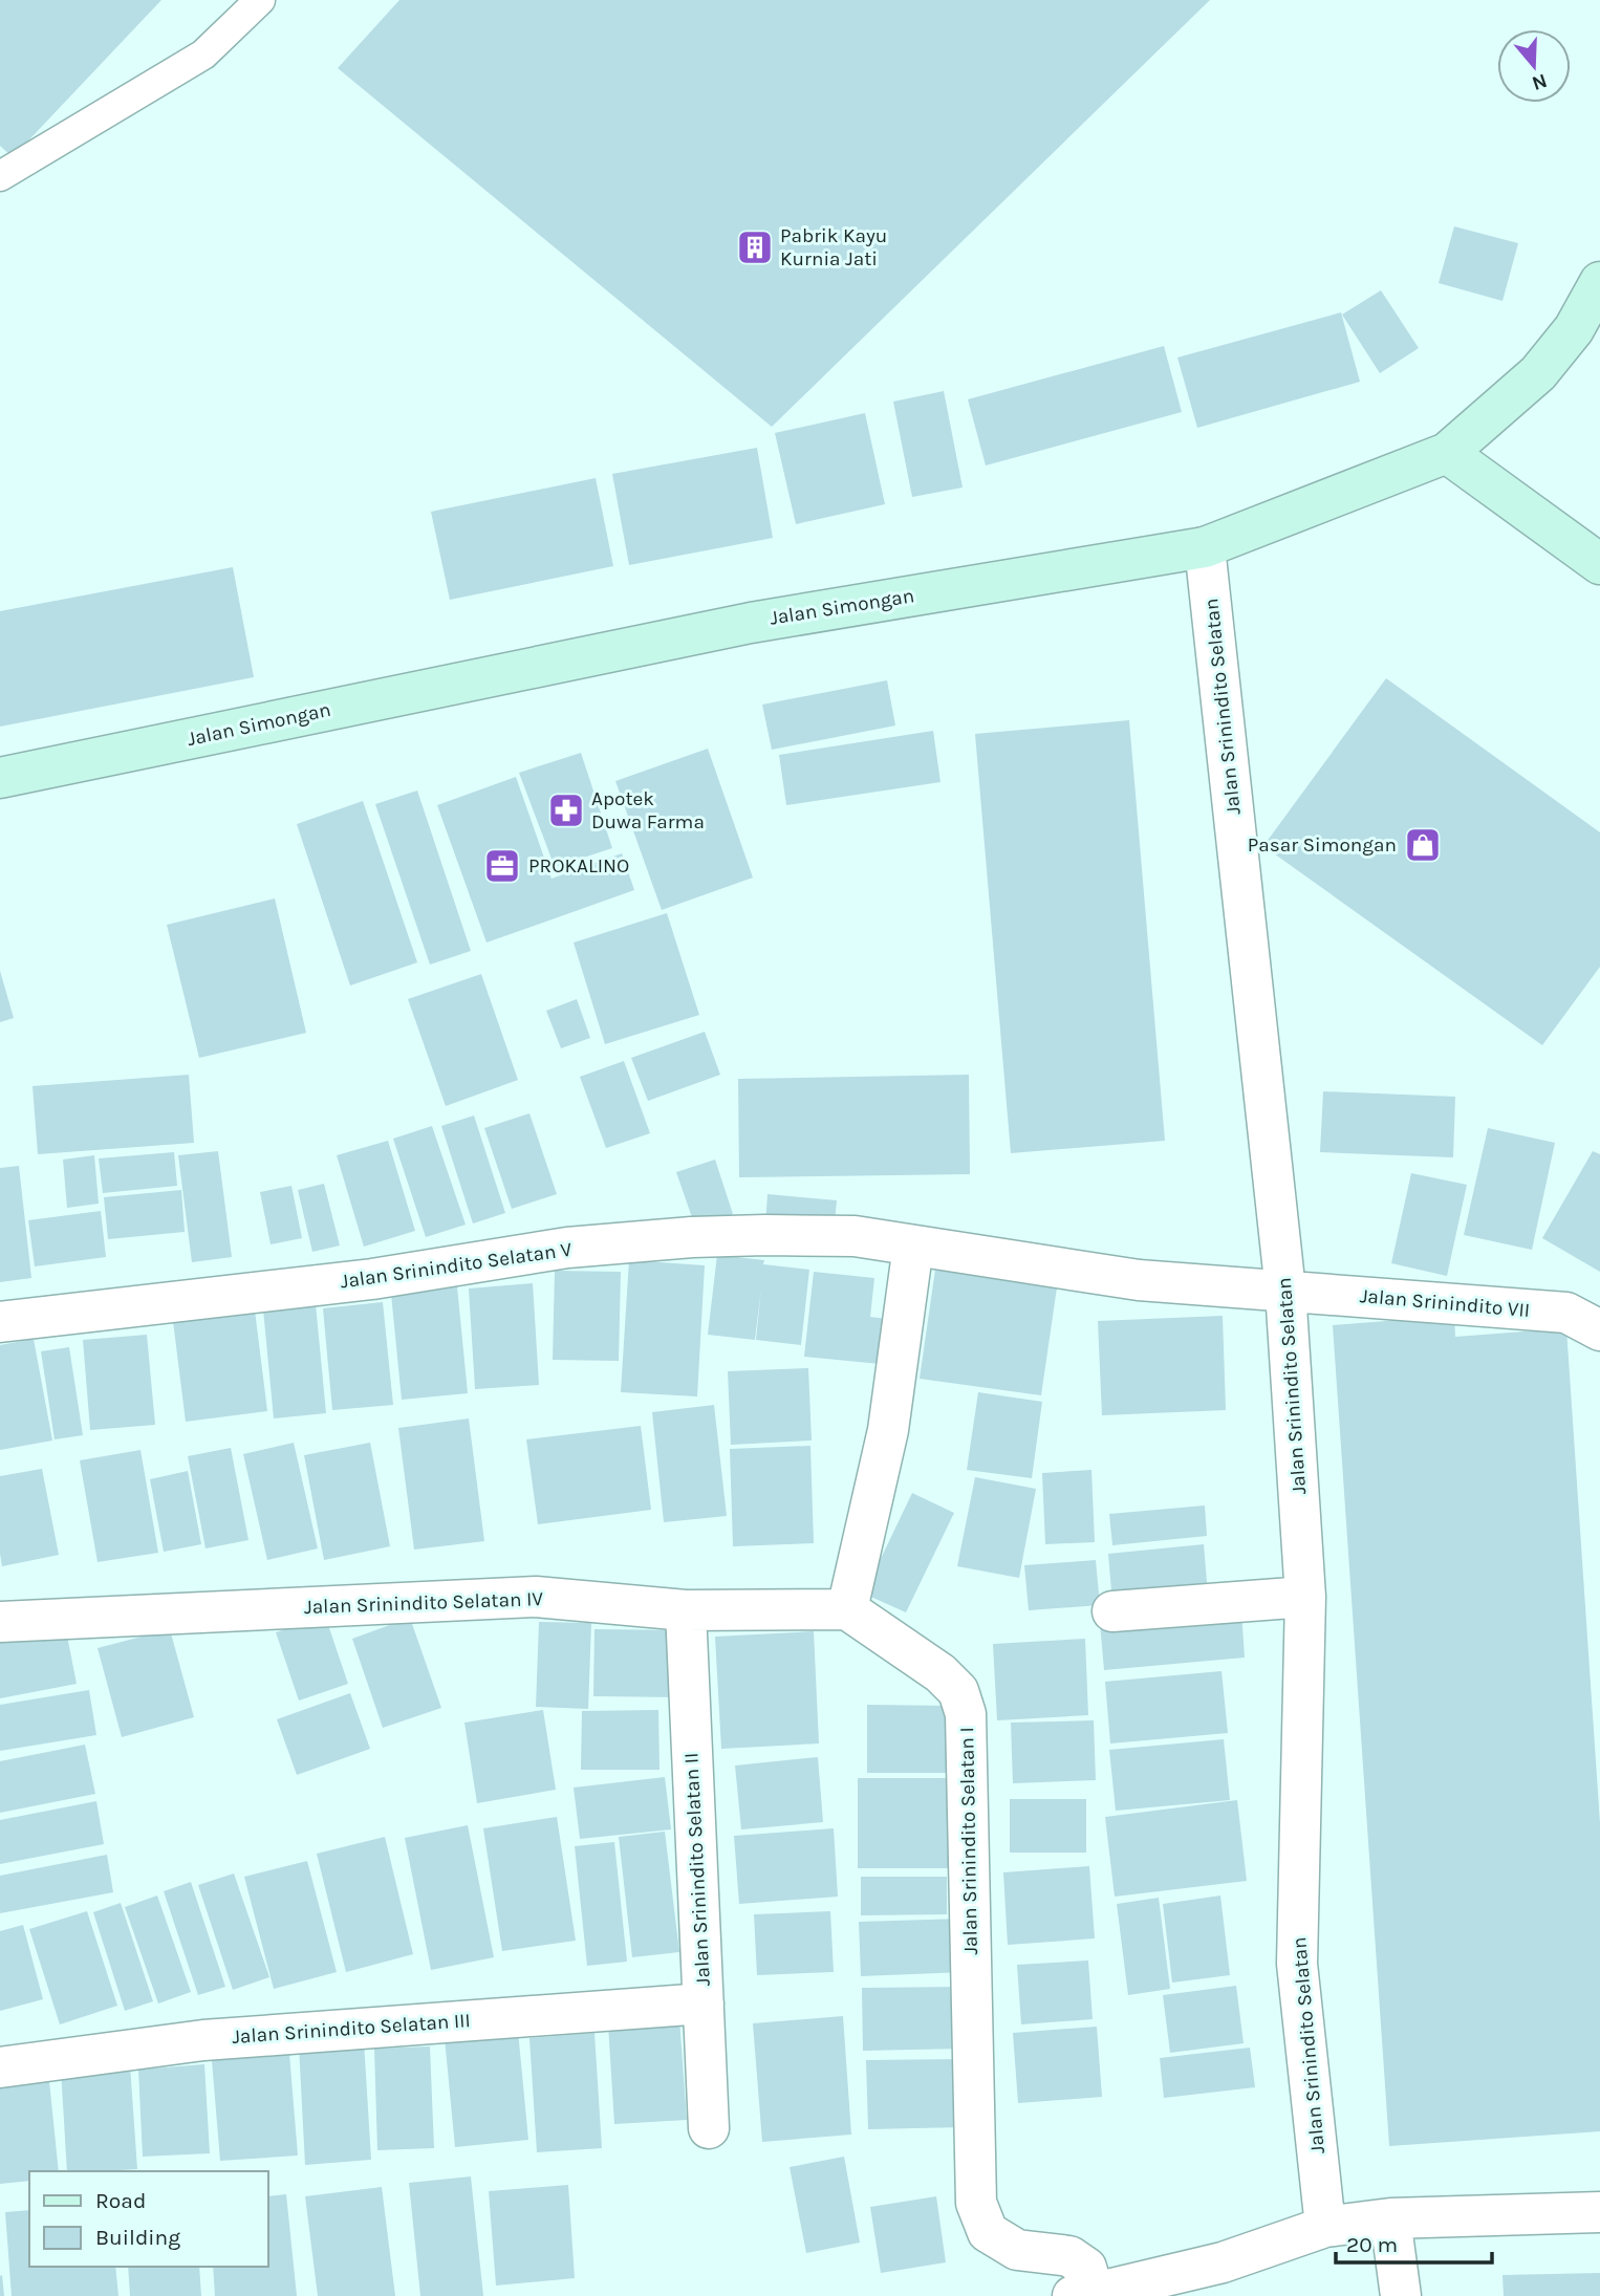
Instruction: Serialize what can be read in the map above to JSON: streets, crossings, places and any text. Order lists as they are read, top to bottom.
{
  "streets": {
    "main road": ["Jalan Simongan"],
    "street": [
      "Jalan Srinindito Selatan",
      "Jalan Srinindito Selatan V",
      "Jalan Srinindito VII",
      "Jalan Srinindito Selatan IV",
      "Jalan Srinindito Selatan I",
      "Jalan Srinindito Selatan II",
      "Jalan Srinindito Selatan III"
    ]
  },
  "crossings": [
    ["Jalan Simongan", "Jalan Srinindito Selatan"],
    ["Jalan Srinindito Selatan", "Jalan Srinindito Selatan V"],
    ["Jalan Srinindito Selatan", "Jalan Srinindito VII"],
    ["Jalan Srinindito Selatan V", "Jalan Srinindito VII"],
    ["Jalan Srinindito Selatan IV", "Jalan Srinindito Selatan I"],
    ["Jalan Srinindito Selatan IV", "Jalan Srinindito Selatan II"],
    ["Jalan Srinindito Selatan II", "Jalan Srinindito Selatan III"]
  ],
  "places": {
    "building": ["Pabrik Kayu Kurnia Jati"],
    "pharmacy": ["Apotek Duwa Farma"],
    "shop": ["Pasar Simongan"],
    "office": ["PROKALINO"]
  },
  "legend": ["Road", "Building"],
  "scale_bar": "20 m",
  "north": "bottom"
}
